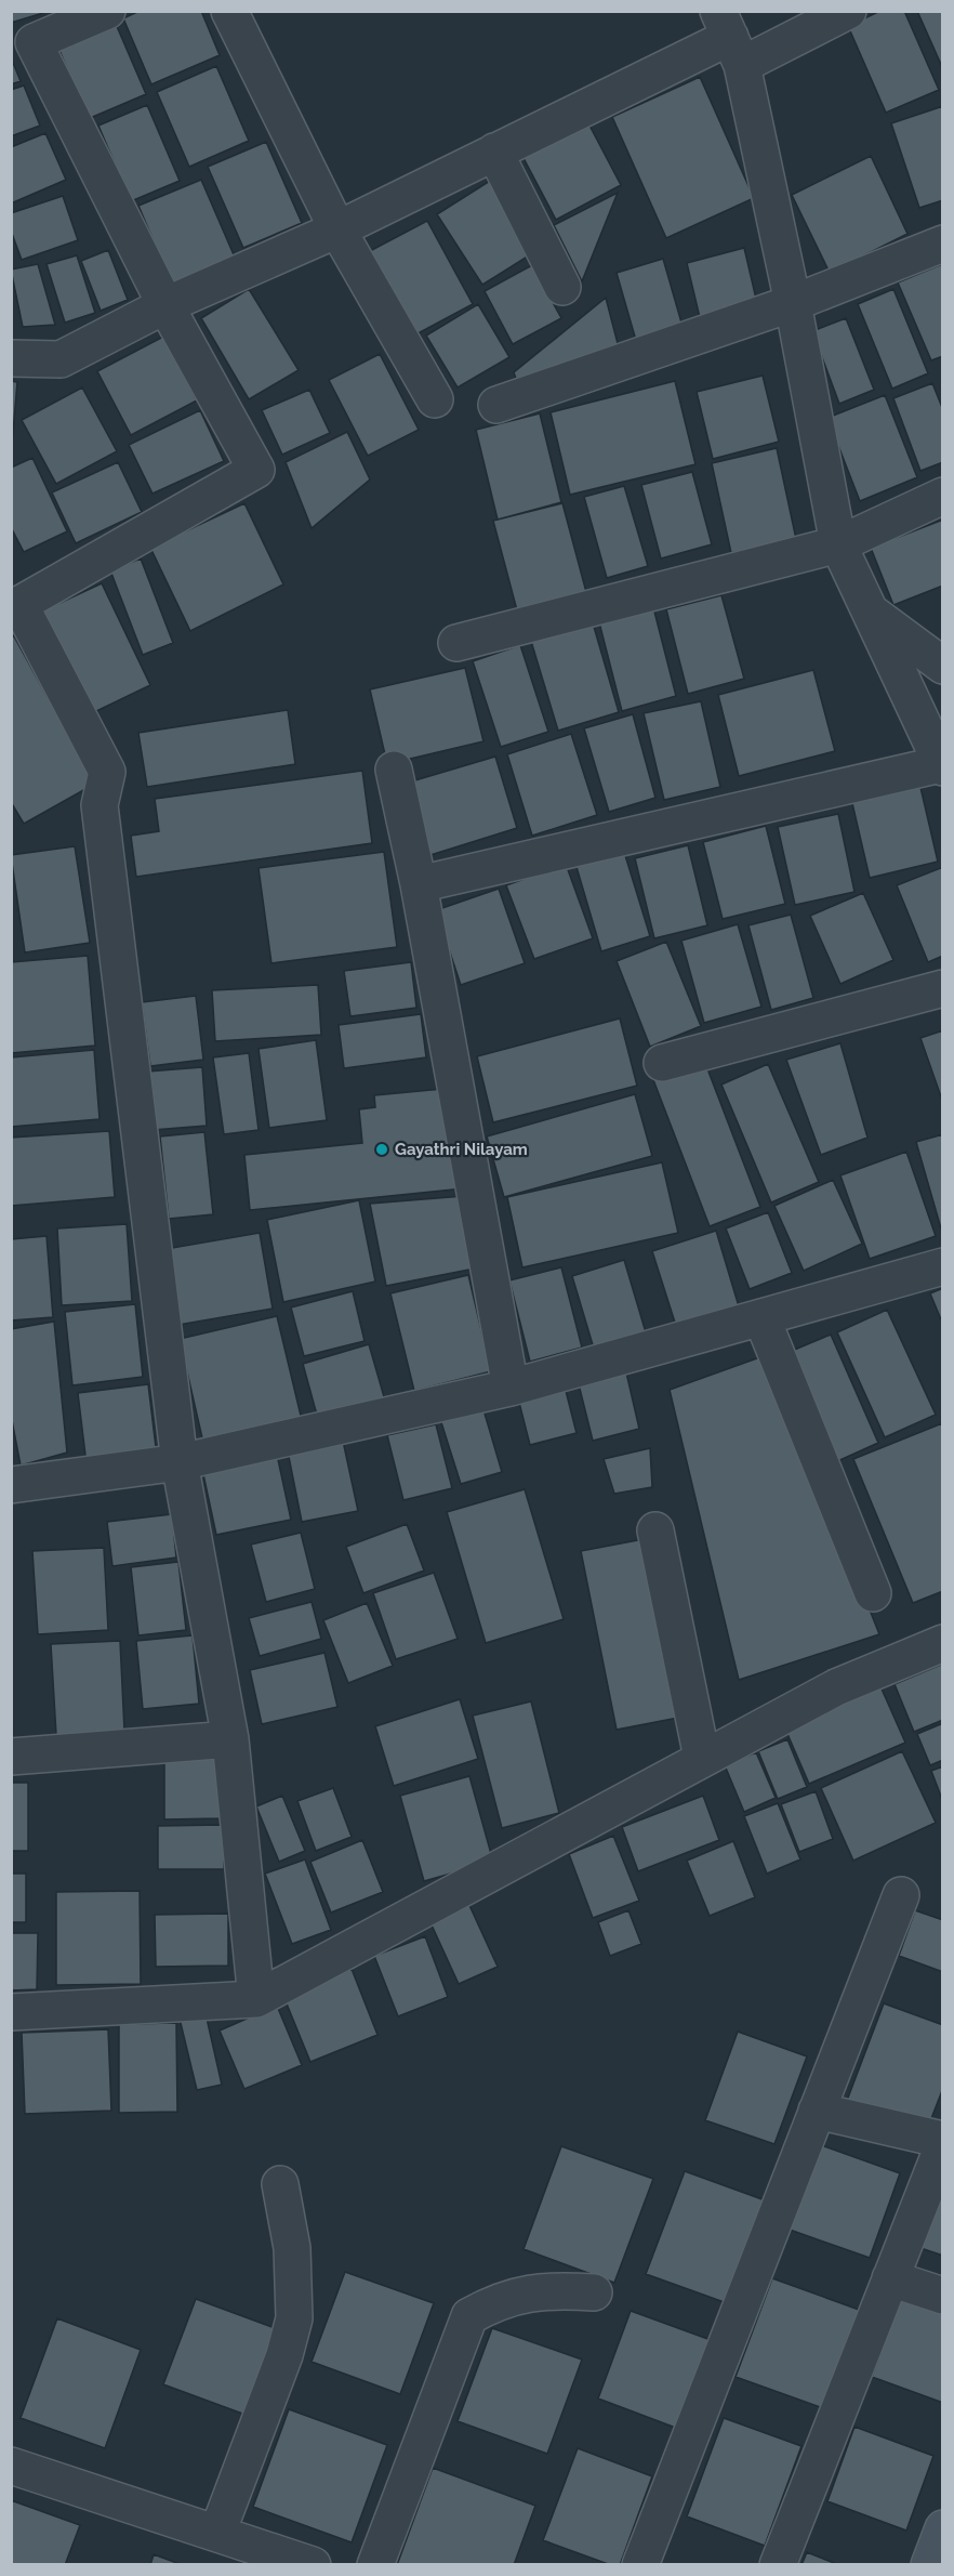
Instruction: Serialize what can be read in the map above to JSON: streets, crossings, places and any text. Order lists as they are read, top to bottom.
{
  "places": ["Gayathri Nilayam"]
}
